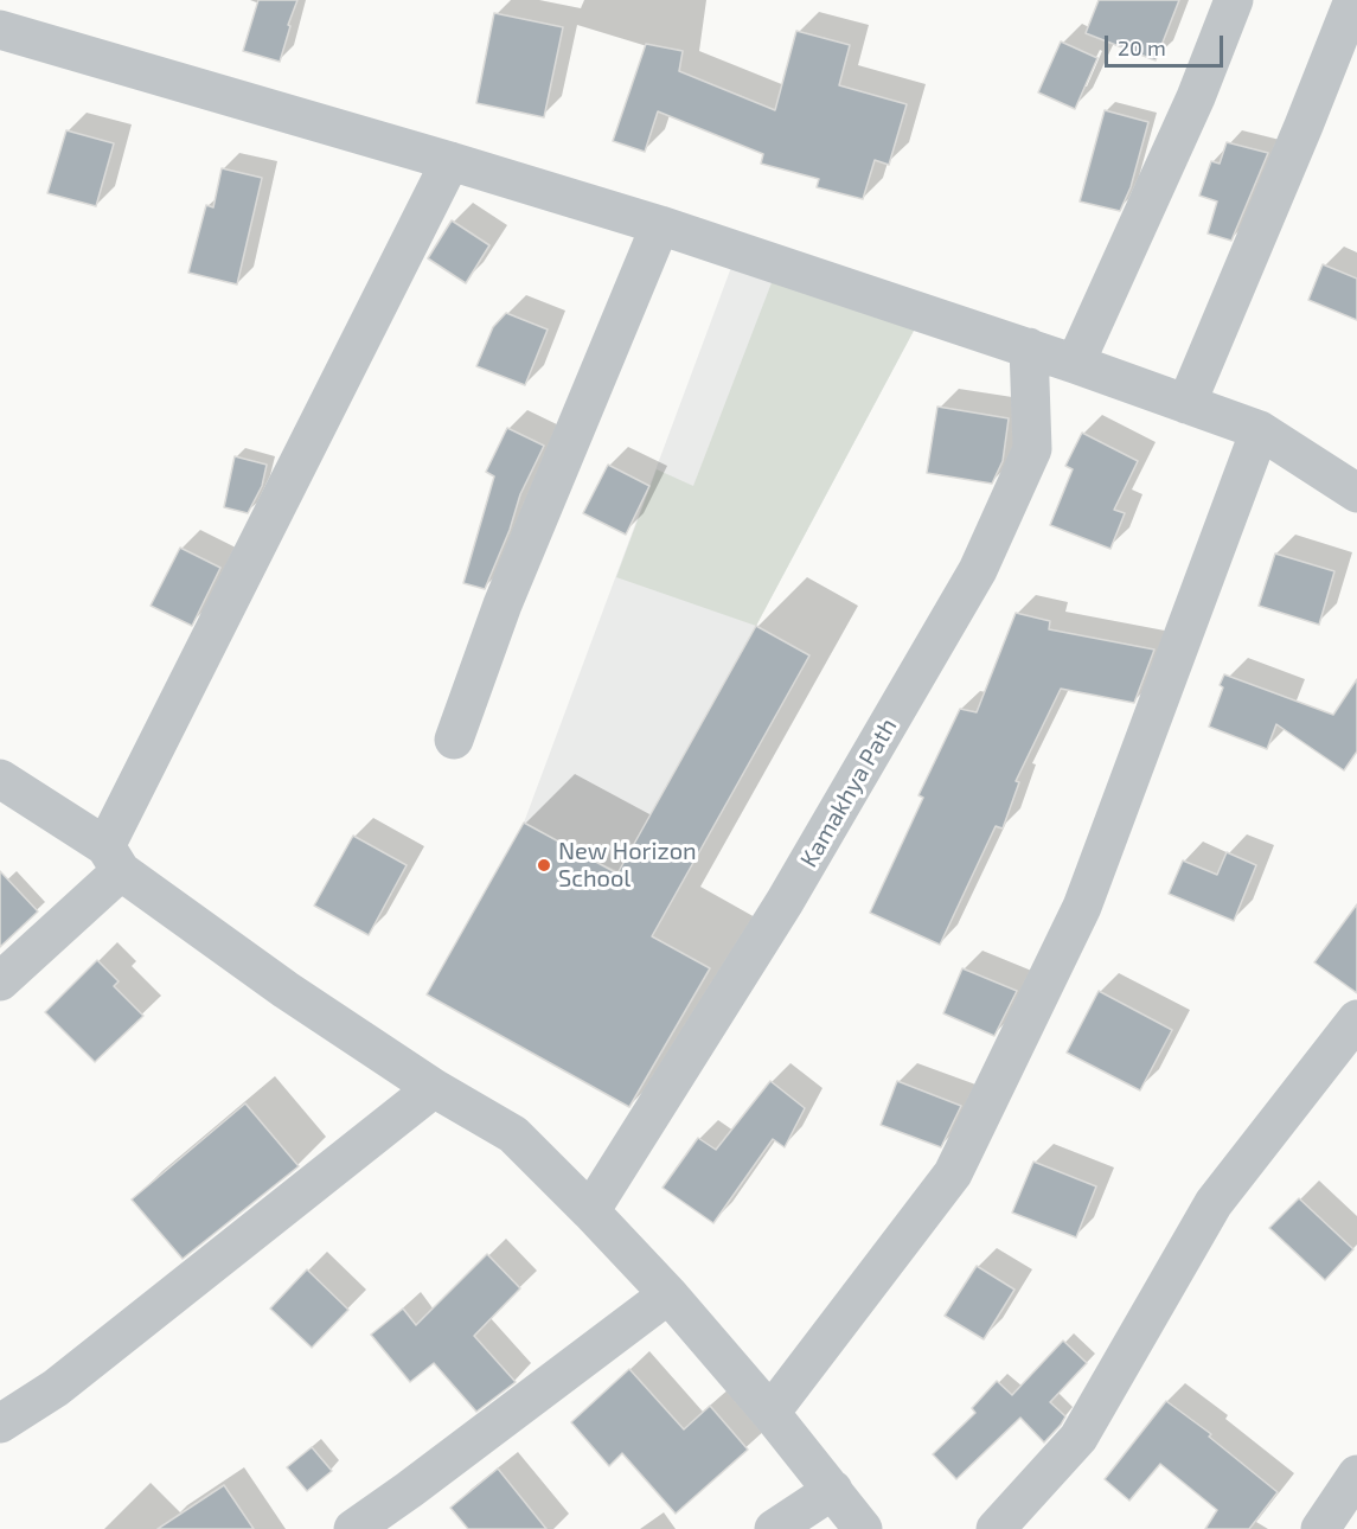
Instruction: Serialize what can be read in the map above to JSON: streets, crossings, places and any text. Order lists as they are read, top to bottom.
{
  "streets": {
    "street": ["Kamakhya Path"]
  },
  "places": ["New Horizon School"],
  "scale_bar": "20 m"
}
